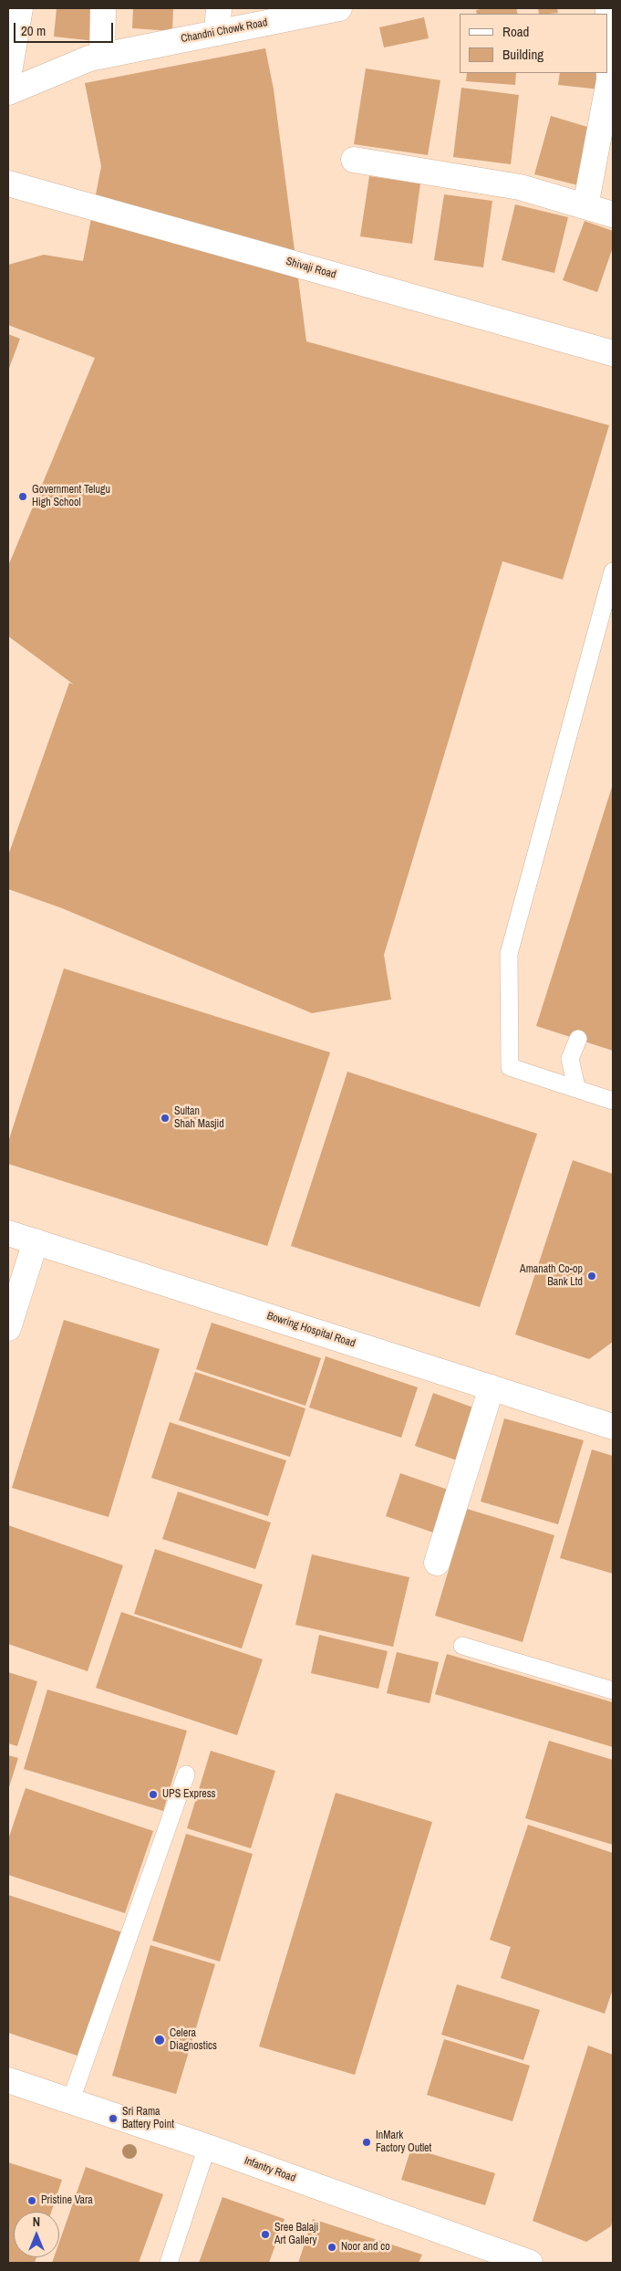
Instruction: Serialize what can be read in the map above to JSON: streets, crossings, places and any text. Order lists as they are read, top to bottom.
{
  "streets": {
    "street": [
      "Chandni Chowk Road",
      "Shivaji Road",
      "Bowring Hospital Road",
      "Infantry Road"
    ]
  },
  "places": [
    "Government Telugu High School",
    "Sultan Shah Masjid",
    "Amanath Co-op Bank Ltd",
    "UPS Express",
    "Celera Diagnostics",
    "Sri Rama Battery Point",
    "InMark Factory Outlet",
    "Pristine Vara",
    "Sree Balaji Art Gallery",
    "Noor and co"
  ],
  "legend": ["Road", "Building"],
  "scale_bar": "20 m",
  "north": "top"
}
